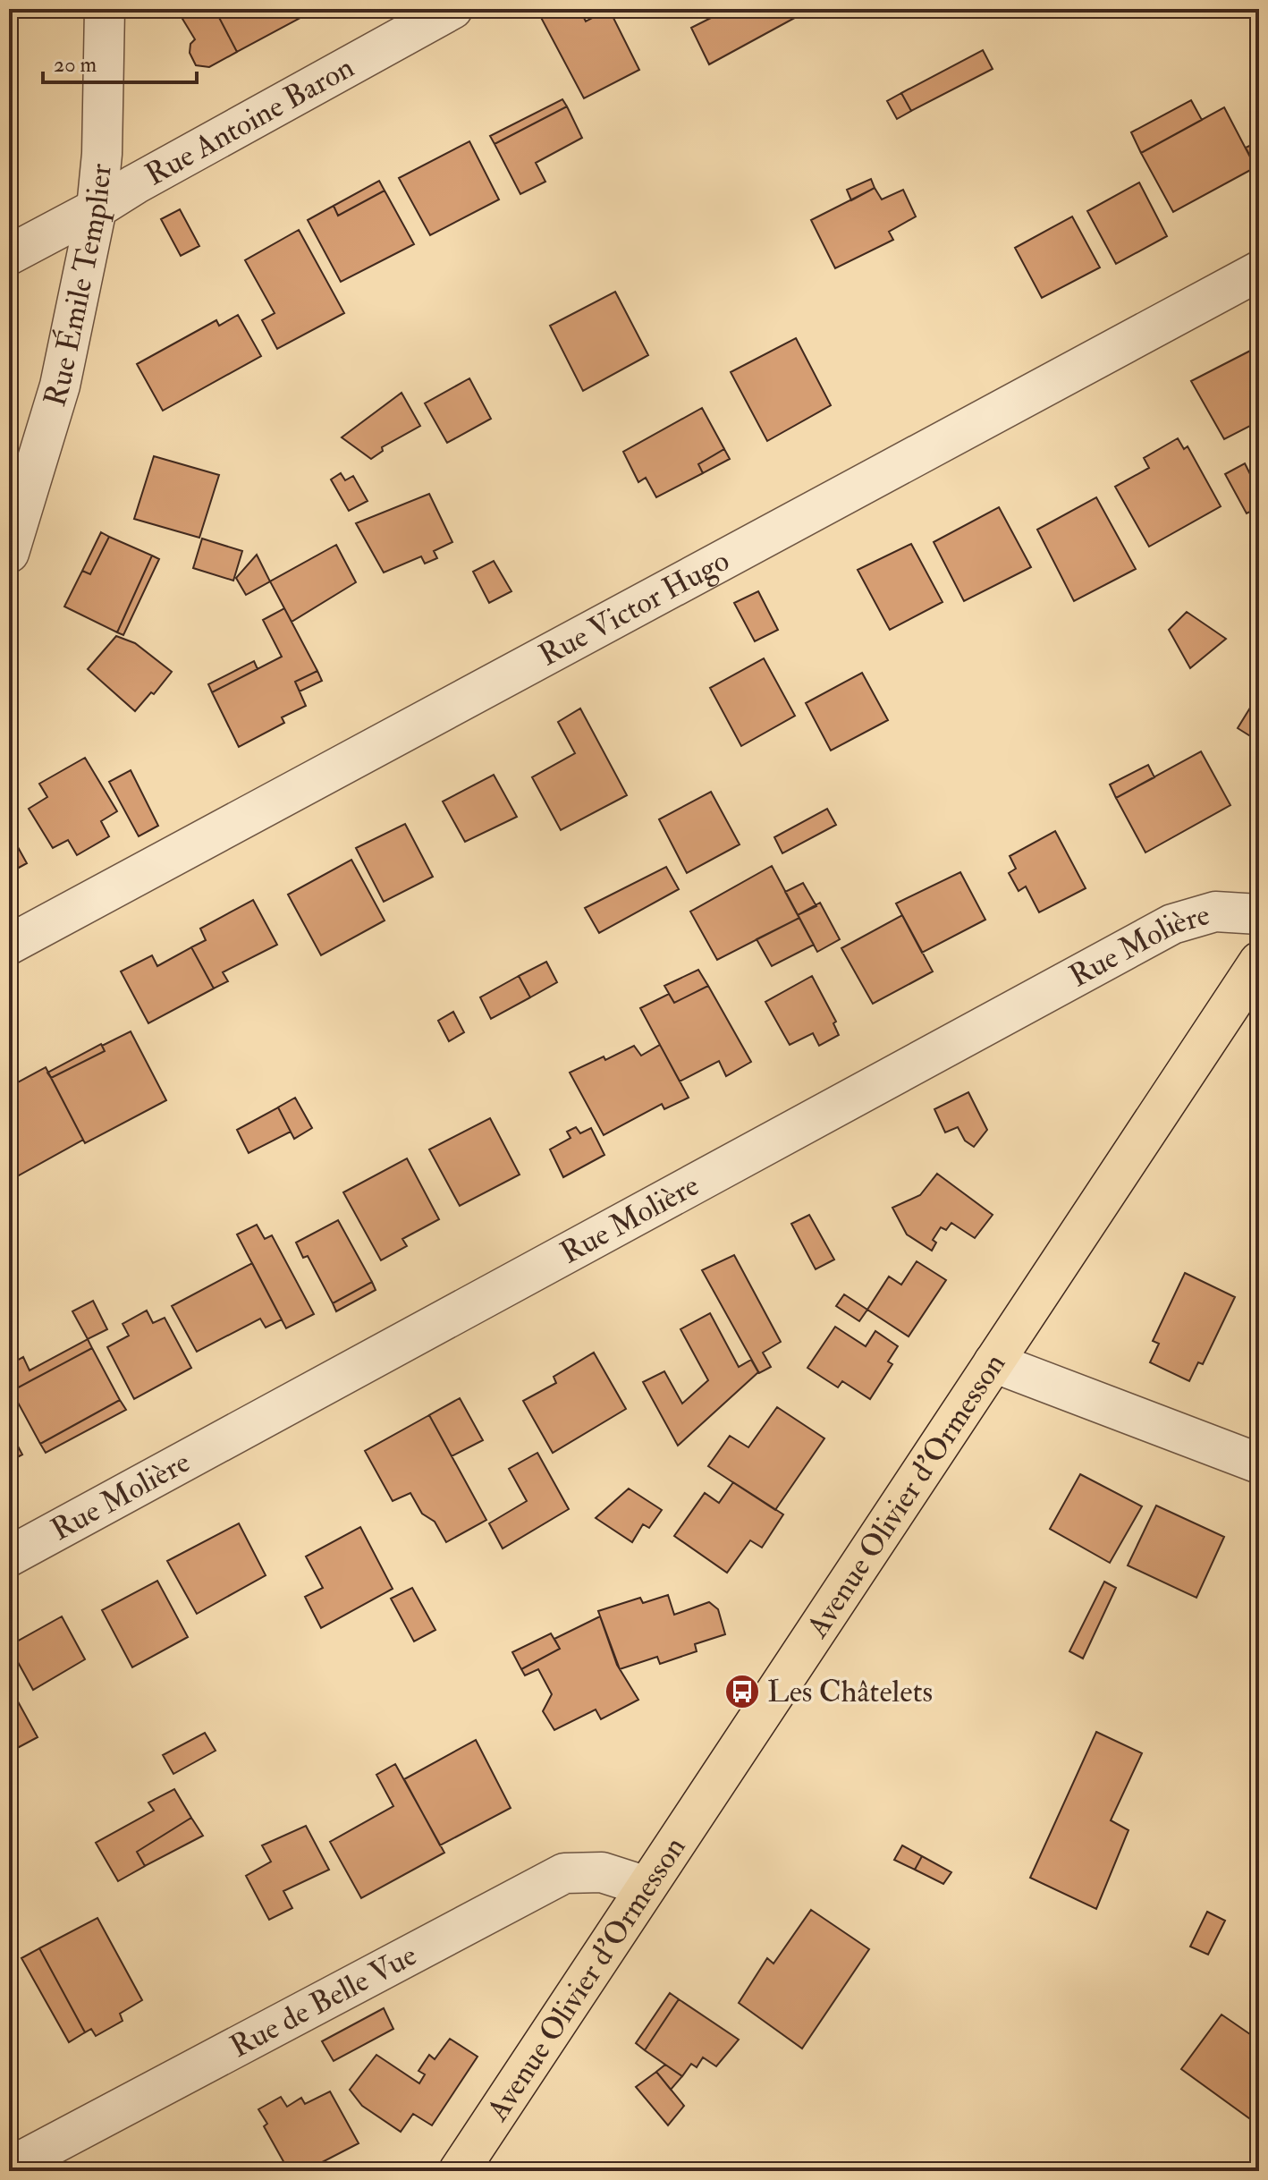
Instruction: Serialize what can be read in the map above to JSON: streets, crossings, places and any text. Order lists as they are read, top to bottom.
{
  "streets": {
    "main road": ["Avenue Olivier d'Ormesson"],
    "street": [
      "Rue Antoine Baron",
      "Rue Émile Templier",
      "Rue Victor Hugo",
      "Rue Molière",
      "Rue de Belle Vue"
    ]
  },
  "crossings": [
    ["Rue Antoine Baron", "Rue Émile Templier"],
    ["Avenue Olivier d'Ormesson", "Rue de Belle Vue"]
  ],
  "places": {
    "bus stop": ["Les Châtelets"]
  },
  "scale_bar": "20 m"
}
